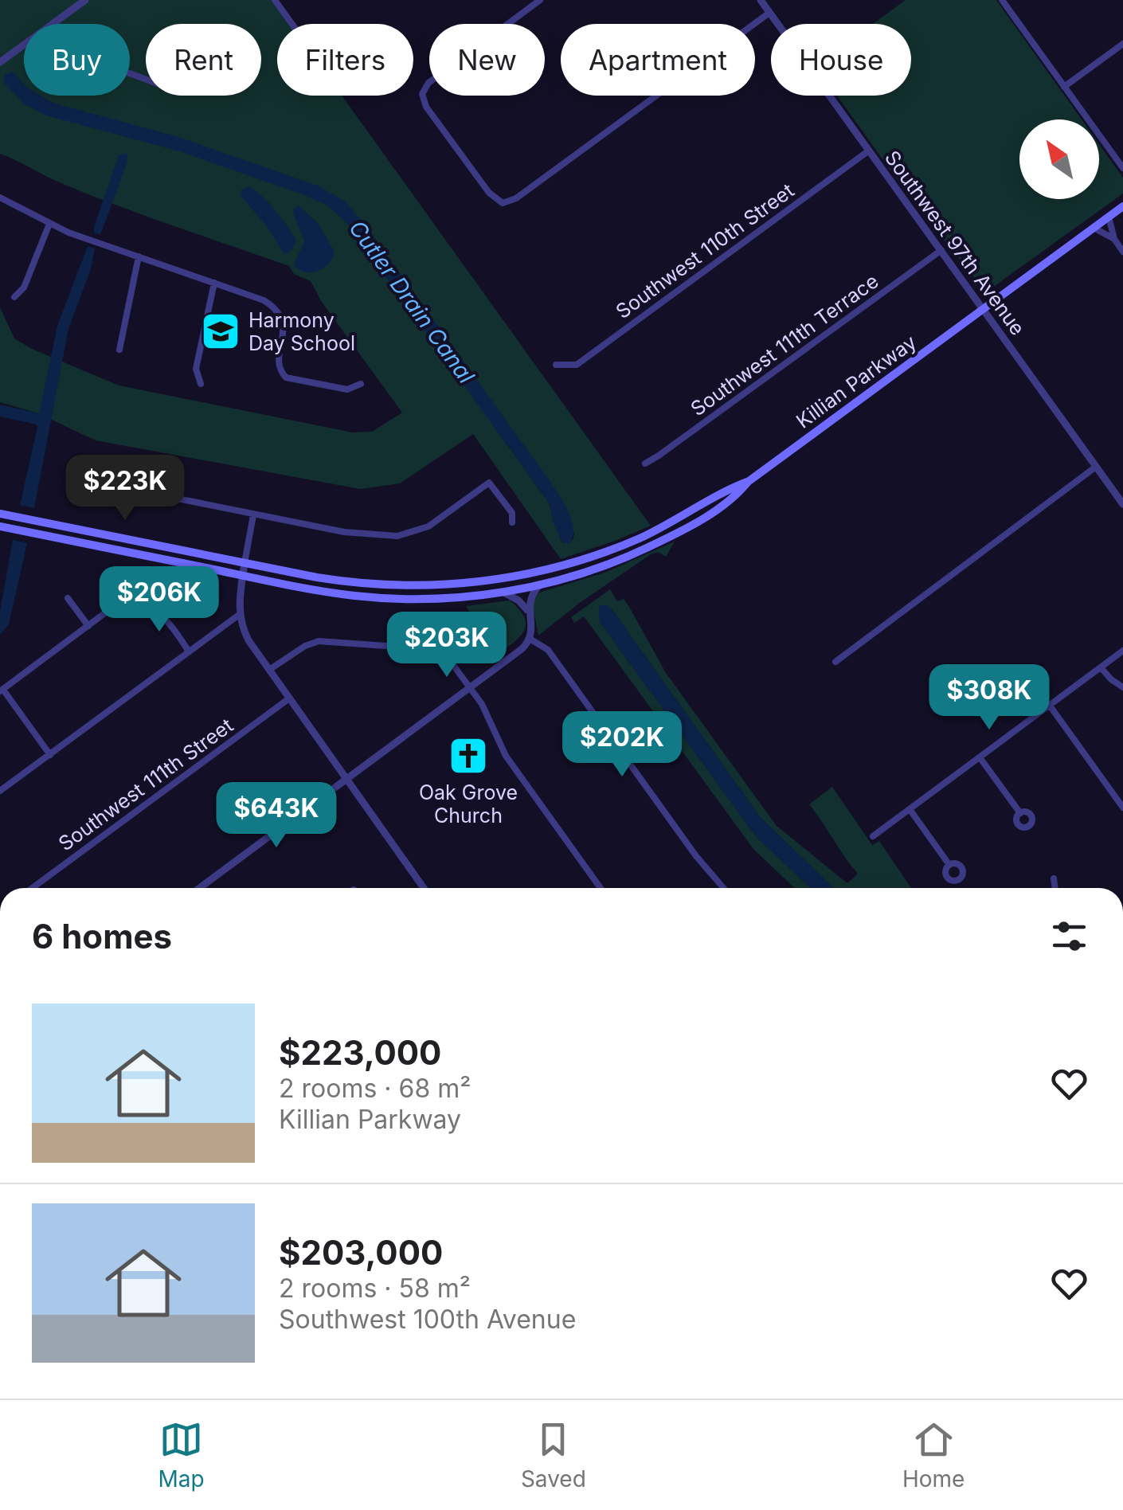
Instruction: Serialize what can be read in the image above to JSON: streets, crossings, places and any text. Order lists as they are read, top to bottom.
{
  "streets": {
    "main road": ["Killian Parkway"],
    "street": [
      "Southwest 97th Avenue",
      "Southwest 110th Street",
      "Southwest 111th Terrace",
      "Southwest 111th Street"
    ]
  },
  "crossings": [
    ["Southwest 97th Avenue", "Southwest 110th Street"],
    ["Southwest 97th Avenue", "Southwest 111th Terrace"],
    ["Southwest 97th Avenue", "Killian Parkway"]
  ],
  "water": ["Cutler Drain Canal"],
  "places": {
    "school or university": ["Harmony Day School"],
    "church": ["Oak Grove Church"]
  },
  "north": "top left",
  "page": {
    "chip": [
      "Buy",
      "Rent",
      "Filters",
      "New",
      "Apartment",
      "House"
    ],
    "price": [
      "$223K",
      "$206K",
      "$203K",
      "$308K",
      "$202K",
      "$643K"
    ],
    "heading": "6 homes",
    "list": [
      {
        "name": "$223,000",
        "note": "2 rooms · 68 m² · Killian Parkway"
      },
      {
        "name": "$203,000",
        "note": "2 rooms · 58 m² · Southwest 100th Avenue"
      }
    ],
    "tabs": ["Map", "Saved", "Home"]
  }
}
